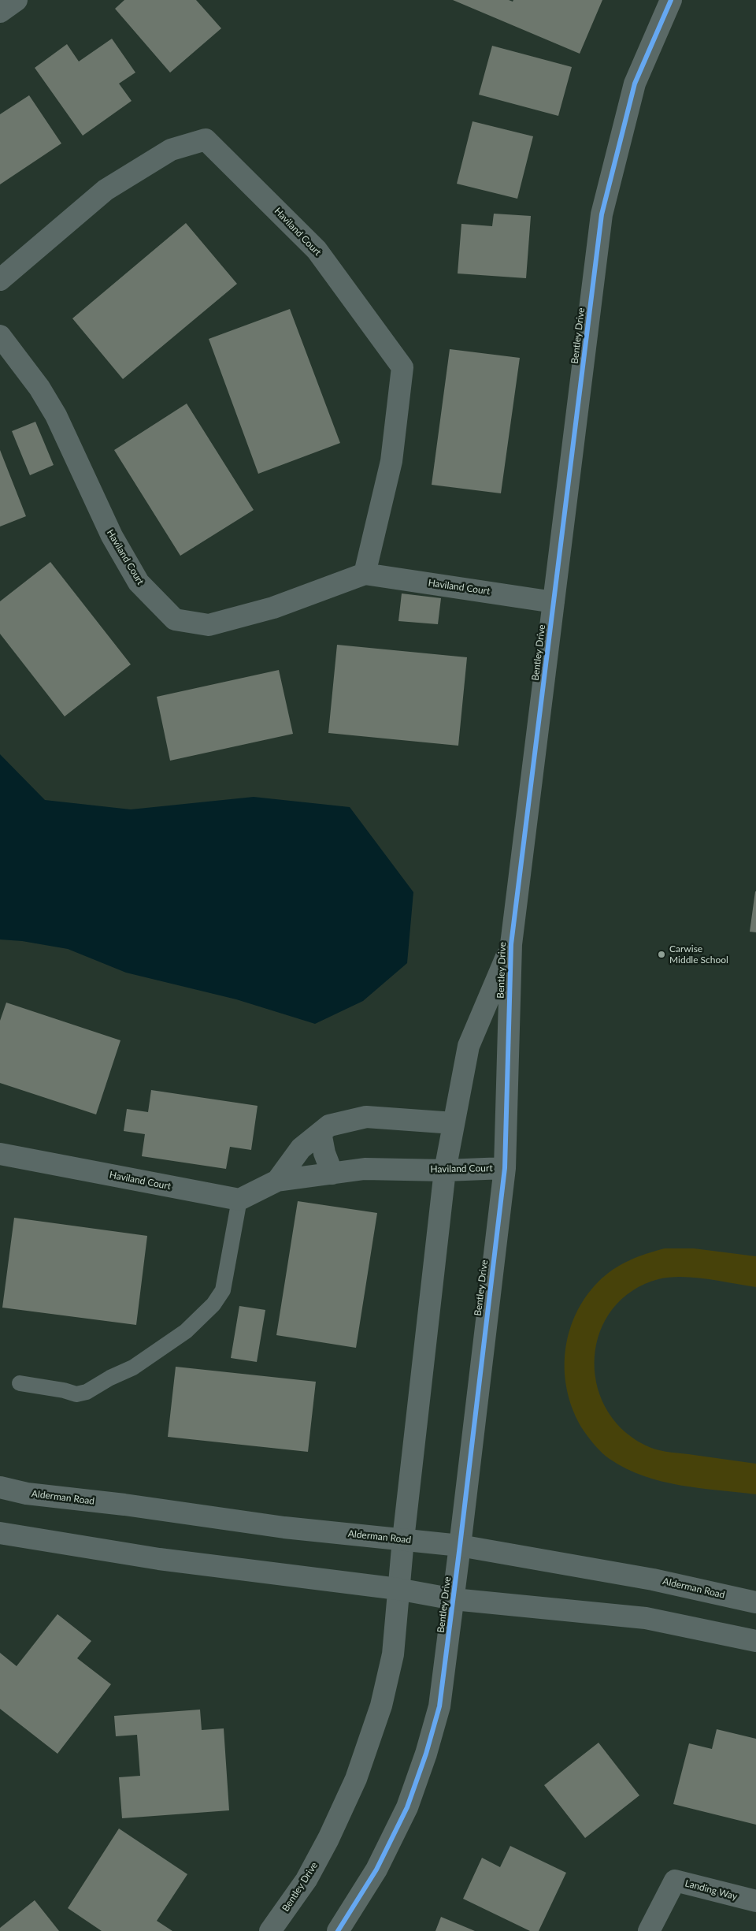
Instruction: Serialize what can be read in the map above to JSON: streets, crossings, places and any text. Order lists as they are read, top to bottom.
{
  "streets": {
    "street": [
      "Haviland Court",
      "Bentley Drive",
      "Alderman Road",
      "Landing Way"
    ]
  },
  "crossings": [
    ["Haviland Court", "Bentley Drive"],
    ["Bentley Drive", "Alderman Road"]
  ],
  "places": ["Carwise Middle School"]
}
